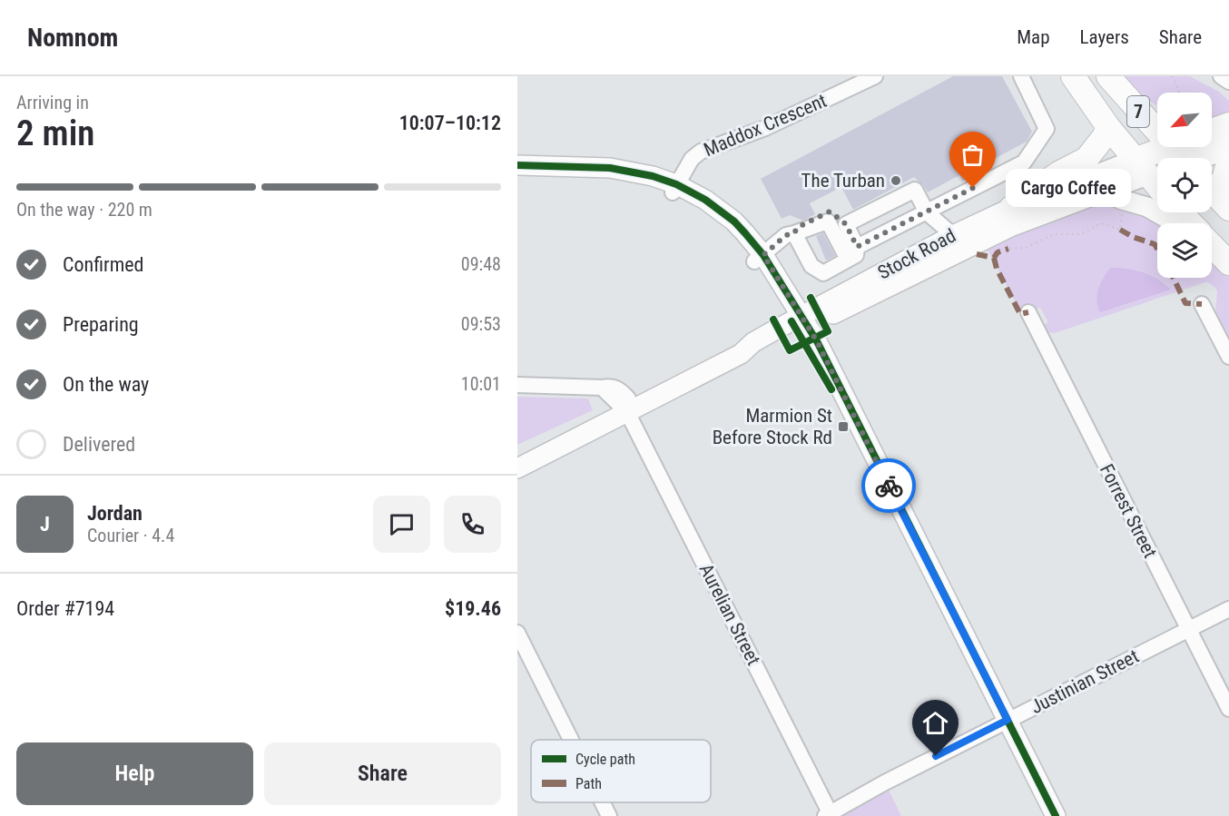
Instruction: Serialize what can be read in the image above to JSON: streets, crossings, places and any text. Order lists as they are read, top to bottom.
{
  "streets": {
    "highway": ["7", "Stock Road"],
    "street": [
      "Maddox Crescent",
      "Forrest Street",
      "Aurelian Street",
      "Justinian Street"
    ]
  },
  "crossings": [
    ["Stock Road", "Aurelian Street"],
    ["Forrest Street", "Justinian Street"],
    ["Aurelian Street", "Justinian Street"]
  ],
  "places": {
    "other": ["The Turban", "Cargo Coffee"],
    "transit": ["Marmion St Before Stock Rd"]
  },
  "legend": ["Cycle path", "Path"],
  "north": "bottom left",
  "page": {
    "header": "Nomnom",
    "nav": ["Map", "Layers", "Share"],
    "heading": ["2 min", "Arriving in", "10:07–10:12"],
    "panel": [
      "Jordan",
      "Courier · 4.4",
      "Order #7194",
      "$19.46"
    ],
    "bar": "On the way · 220 m",
    "bubble": "Cargo Coffee",
    "list": [
      ["Confirmed", "09:48"],
      ["Preparing", "09:53"],
      ["On the way", "10:01"],
      "Delivered"
    ],
    "round": "J",
    "buttons": ["Help", "Share"]
  }
}
